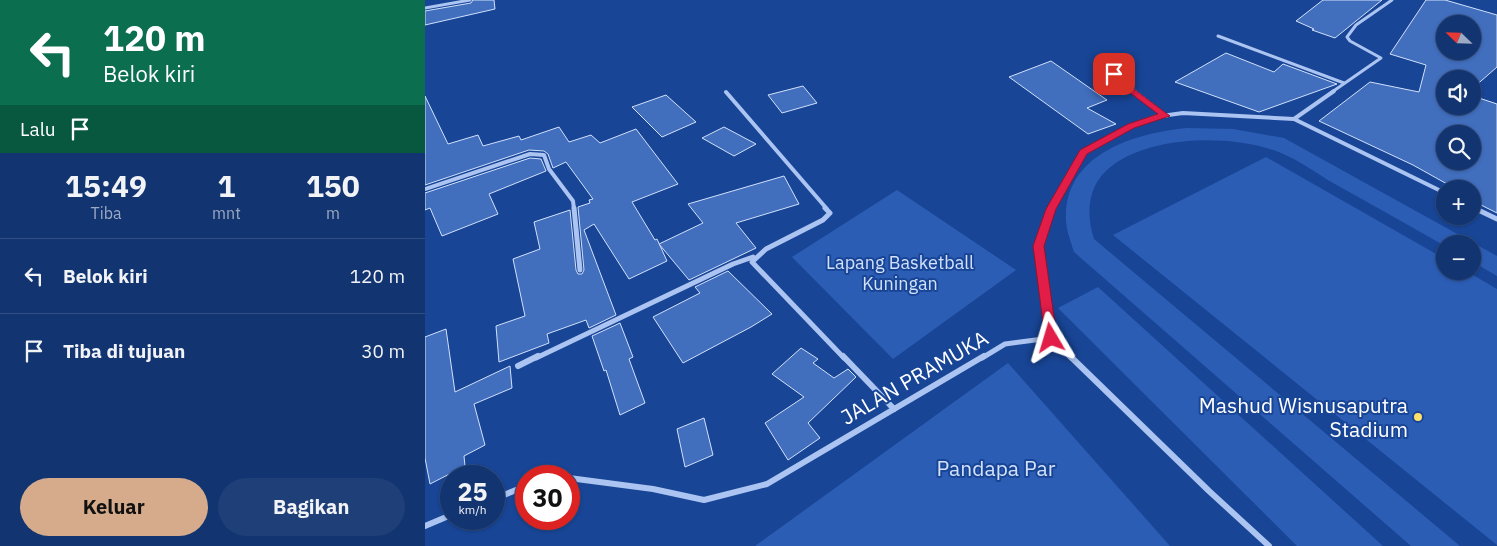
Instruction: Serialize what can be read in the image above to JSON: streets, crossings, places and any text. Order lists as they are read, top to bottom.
{
  "streets": {
    "street": ["JALAN PRAMUKA"]
  },
  "parks": ["Lapang Basketball Kuningan", "Pandapa Par"],
  "places": ["Mashud Wisnusaputra Stadium"],
  "north": "top left",
  "page": {
    "turn": ["120 m", "Belok kiri"],
    "map_buttons": ["+", "−"],
    "then": "Lalu",
    "eta": [
      "15:49",
      "Tiba",
      "1",
      "mnt",
      "150",
      "m"
    ],
    "list": [
      {
        "name": "Belok kiri",
        "value": "120 m"
      },
      {
        "name": "Tiba di tujuan",
        "value": "30 m"
      }
    ],
    "speed": "25 km/h",
    "limit": "30",
    "buttons": ["Keluar", "Bagikan"]
  }
}
